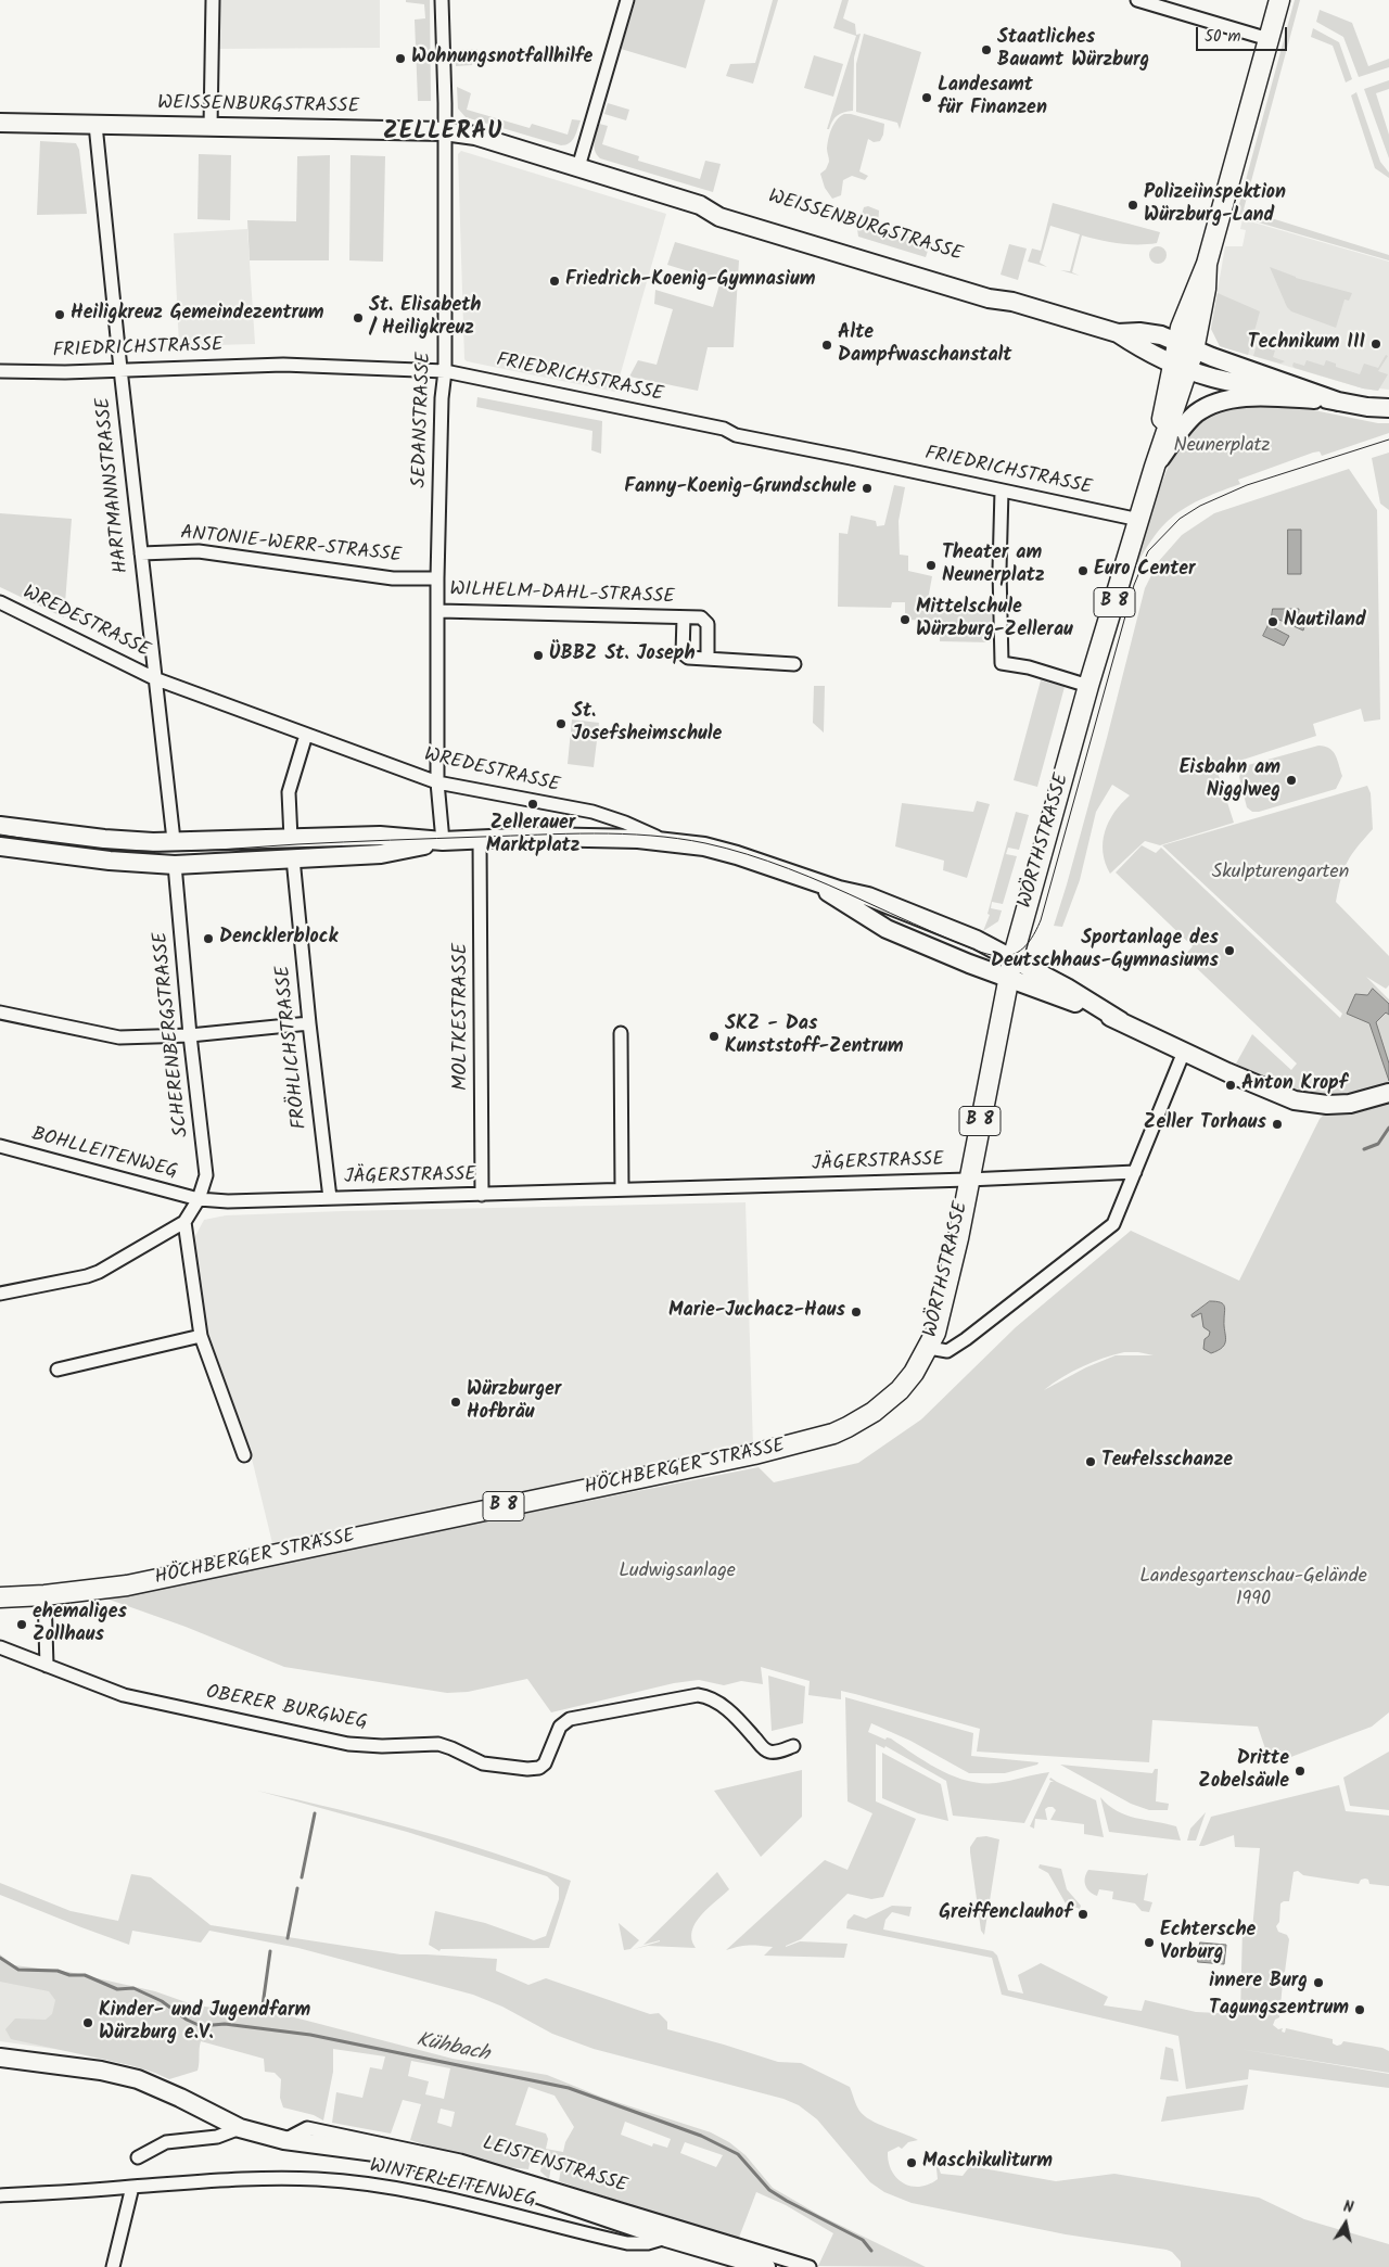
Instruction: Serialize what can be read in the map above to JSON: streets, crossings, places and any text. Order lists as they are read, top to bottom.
{
  "streets": {
    "main road": ["B 8", "WÖRTHSTRASSE", "HÖCHBERGER STRASSE"],
    "street": [
      "WEISSENBURGSTRASSE",
      "FRIEDRICHSTRASSE",
      "SEDANSTRASSE",
      "HARTMANNSTRASSE",
      "ANTONIE-WERR-STRASSE",
      "WILHELM-DAHL-STRASSE",
      "WREDESTRASSE",
      "MOLTKESTRASSE",
      "SCHERENBERGSTRASSE",
      "FRÖHLICHSTRASSE",
      "BOHLLEITENWEG",
      "JÄGERSTRASSE",
      "OBERER BURGWEG",
      "LEISTENSTRASSE",
      "WINTERLEITENWEG"
    ]
  },
  "crossings": [
    ["WEISSENBURGSTRASSE", "SEDANSTRASSE"],
    ["WEISSENBURGSTRASSE", "HARTMANNSTRASSE"],
    ["WEISSENBURGSTRASSE", "B 8"],
    ["WEISSENBURGSTRASSE", "WÖRTHSTRASSE"],
    ["FRIEDRICHSTRASSE", "SEDANSTRASSE"],
    ["FRIEDRICHSTRASSE", "HARTMANNSTRASSE"],
    ["FRIEDRICHSTRASSE", "WÖRTHSTRASSE"],
    ["SEDANSTRASSE", "ANTONIE-WERR-STRASSE"],
    ["SEDANSTRASSE", "WILHELM-DAHL-STRASSE"],
    ["SEDANSTRASSE", "WREDESTRASSE"],
    ["HARTMANNSTRASSE", "ANTONIE-WERR-STRASSE"],
    ["HARTMANNSTRASSE", "WREDESTRASSE"],
    ["B 8", "WÖRTHSTRASSE"],
    ["WÖRTHSTRASSE", "JÄGERSTRASSE"],
    ["WÖRTHSTRASSE", "HÖCHBERGER STRASSE"],
    ["MOLTKESTRASSE", "JÄGERSTRASSE"],
    ["SCHERENBERGSTRASSE", "BOHLLEITENWEG"],
    ["SCHERENBERGSTRASSE", "JÄGERSTRASSE"],
    ["FRÖHLICHSTRASSE", "JÄGERSTRASSE"],
    ["BOHLLEITENWEG", "JÄGERSTRASSE"],
    ["LEISTENSTRASSE", "WINTERLEITENWEG"]
  ],
  "districts": ["ZELLERAU"],
  "water": ["Kühbach"],
  "parks": [
    "Neunerplatz",
    "Skulpturengarten",
    "Ludwigsanlage",
    "Landesgartenschau-Gelände 1990"
  ],
  "places": [
    "Staatliches Bauamt Würzburg",
    "Wohnungsnotfallhilfe",
    "Landesamt für Finanzen",
    "Polizeiinspektion Würzburg-Land",
    "Friedrich-Koenig-Gymnasium",
    "Heiligkreuz Gemeindezentrum",
    "St. Elisabeth / Heiligkreuz",
    "Technikum III",
    "Alte Dampfwaschanstalt",
    "Fanny-Koenig-Grundschule",
    "Theater am Neunerplatz",
    "Euro Center",
    "Mittelschule Würzburg-Zellerau",
    "Nautiland",
    "ÜBBZ St. Joseph",
    "St. Josefsheimschule",
    "Eisbahn am Nigglweg",
    "Zellerauer Marktplatz",
    "Dencklerblock",
    "Sportanlage des Deutschhaus-Gymnasiums",
    "SKZ - Das Kunststoff-Zentrum",
    "Anton Kropf",
    "Zeller Torhaus",
    "Marie-Juchacz-Haus",
    "Würzburger Hofbräu",
    "Teufelsschanze",
    "ehemaliges Zollhaus",
    "Dritte Zobelsäule",
    "Greiffenclauhof",
    "Echtersche Vorburg",
    "innere Burg",
    "Tagungszentrum",
    "Kinder- und Jugendfarm Würzburg e.V.",
    "Maschikuliturm"
  ],
  "scale_bar": "50 m",
  "north": "top"
}
